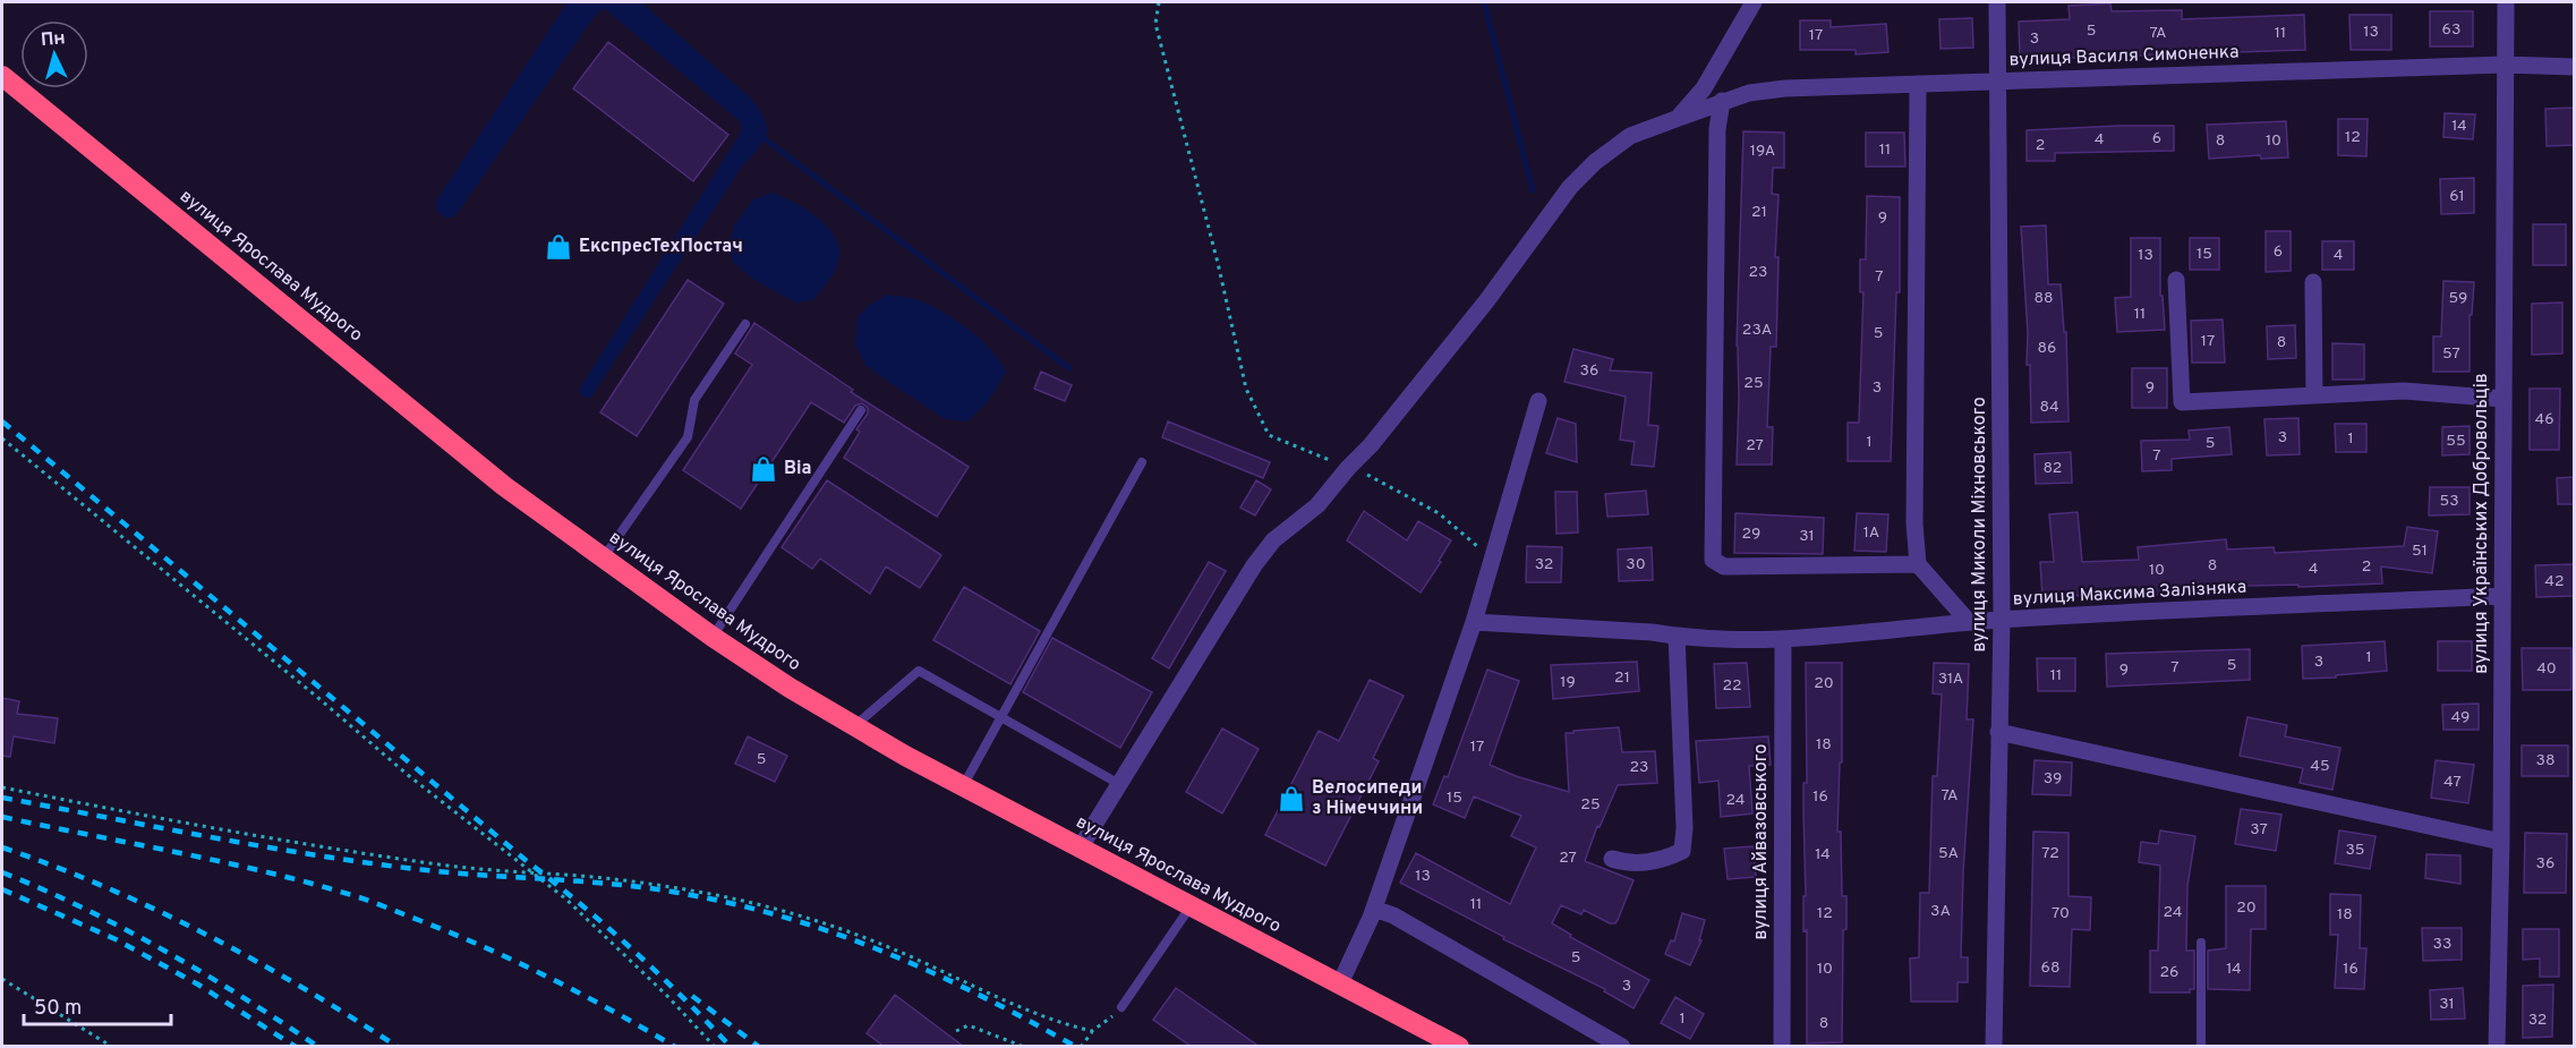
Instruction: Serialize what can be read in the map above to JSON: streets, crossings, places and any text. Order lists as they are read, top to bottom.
{
  "streets": {
    "highway": ["вулиця Ярослава Мудрого"],
    "street": [
      "вулиця Василя Симоненка",
      "вулиця Українських Добровольців",
      "вулиця Миколи Міхновського",
      "вулиця Максима Залізняка",
      "вулиця Айвазовського"
    ]
  },
  "crossings": [
    ["вулиця Василя Симоненка", "вулиця Ярослава Мудрого"],
    ["вулиця Василя Симоненка", "вулиця Українських Добровольців"],
    ["вулиця Василя Симоненка", "вулиця Миколи Міхновського"],
    ["вулиця Українських Добровольців", "вулиця Максима Залізняка"],
    ["вулиця Миколи Міхновського", "вулиця Максима Залізняка"],
    ["вулиця Максима Залізняка", "вулиця Айвазовського"]
  ],
  "places": {
    "shop": ["ЕкспресТехПостач", "Віа", "Велосипеди з Німеччини"]
  },
  "house_numbers": [
    "63",
    "5",
    "13",
    "7А",
    "11",
    "17",
    "3",
    "14",
    "12",
    "6",
    "4",
    "8",
    "10",
    "2",
    "11",
    "19А",
    "61",
    "21",
    "9",
    "6",
    "15",
    "13",
    "4",
    "23",
    "7",
    "88",
    "59",
    "11",
    "23А",
    "5",
    "17",
    "8",
    "86",
    "57",
    "36",
    "25",
    "3",
    "9",
    "84",
    "46",
    "3",
    "1",
    "55",
    "1",
    "5",
    "27",
    "7",
    "82",
    "53",
    "1А",
    "29",
    "31",
    "51",
    "32",
    "30",
    "8",
    "2",
    "4",
    "10",
    "42",
    "1",
    "3",
    "5",
    "7",
    "40",
    "9",
    "11",
    "21",
    "31А",
    "19",
    "20",
    "22",
    "49",
    "18",
    "17",
    "5",
    "38",
    "45",
    "23",
    "39",
    "47",
    "7А",
    "16",
    "15",
    "24",
    "25",
    "37",
    "35",
    "5А",
    "72",
    "14",
    "27",
    "36",
    "13",
    "11",
    "20",
    "3А",
    "24",
    "12",
    "70",
    "18",
    "33",
    "5",
    "68",
    "10",
    "14",
    "16",
    "26",
    "3",
    "31",
    "1",
    "32",
    "8"
  ],
  "scale_bar": "50 m",
  "north": "top"
}
